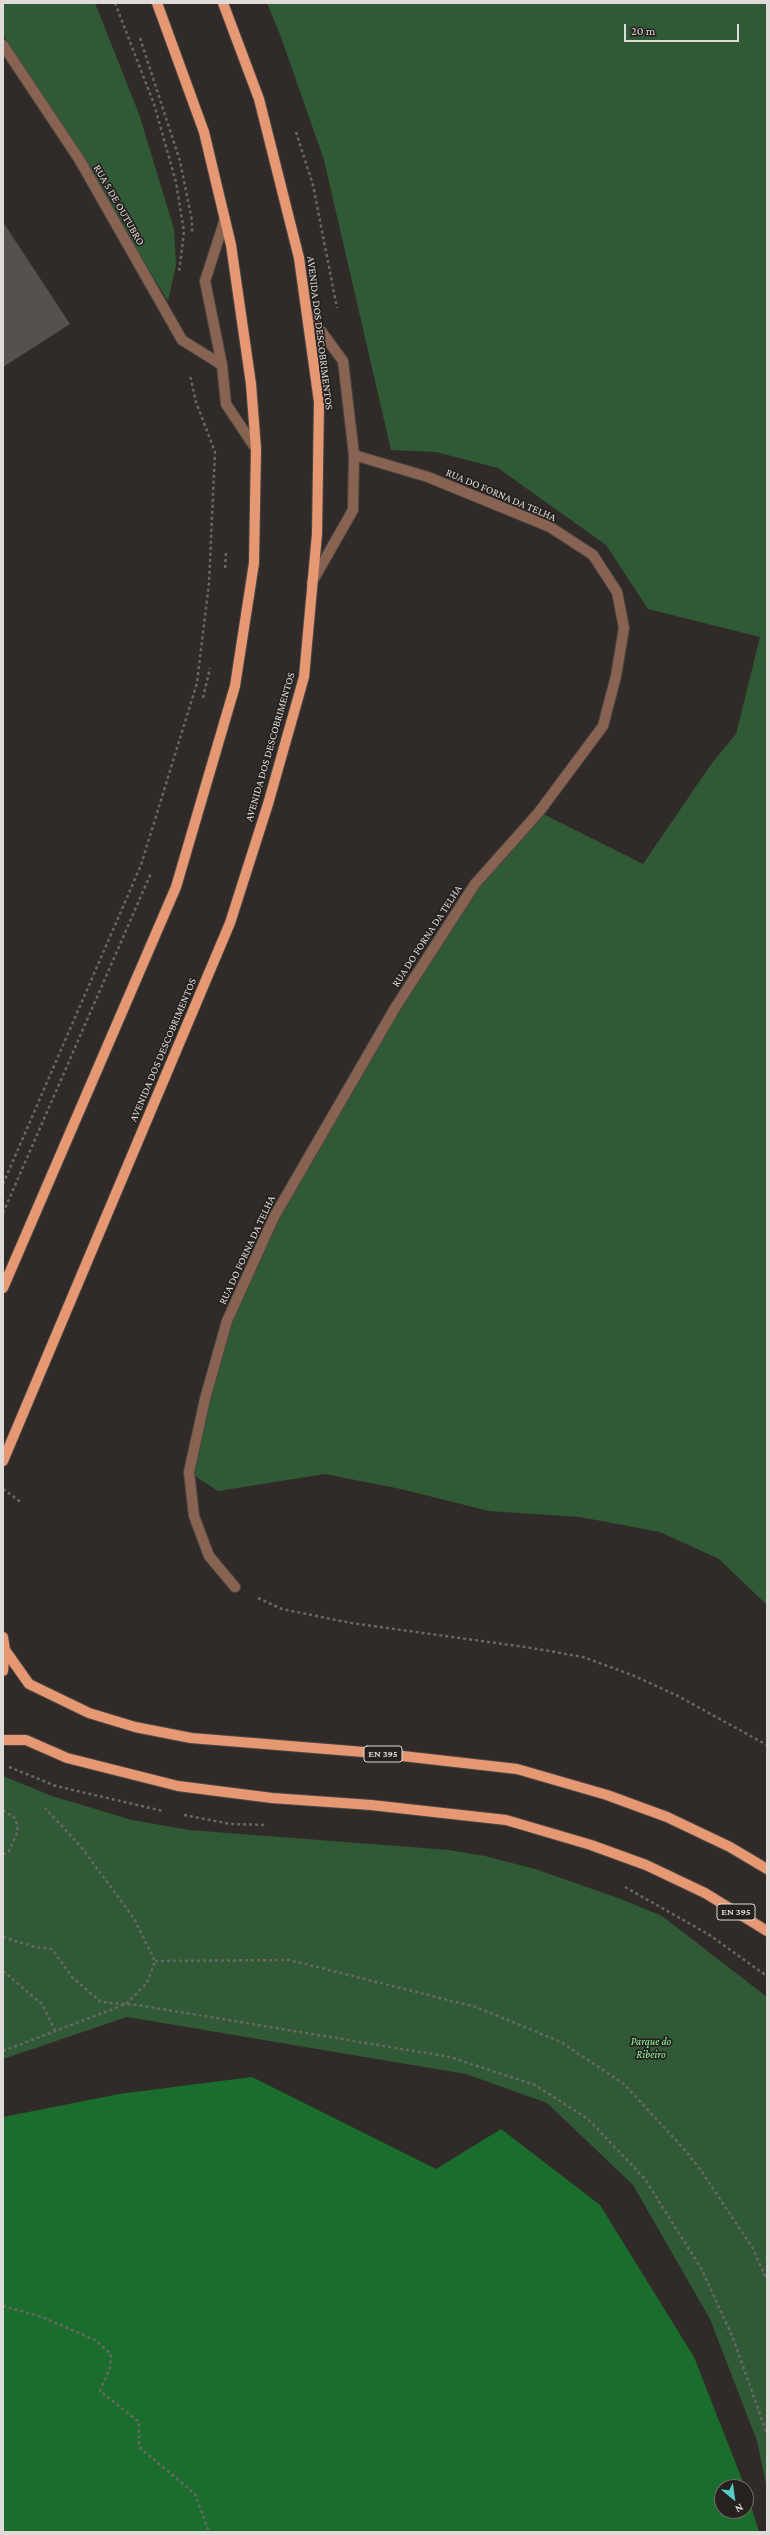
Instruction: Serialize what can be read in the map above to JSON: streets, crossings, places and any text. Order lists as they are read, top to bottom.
{
  "streets": {
    "main road": ["AVENIDA DOS DESCOBRIMENTOS", "EN 395"],
    "street": ["RUA 5 DE OUTUBRO", "RUA DO FORNA DA TELHA"]
  },
  "parks": ["Parque do Ribeiro"],
  "scale_bar": "20 m",
  "north": "bottom right"
}
